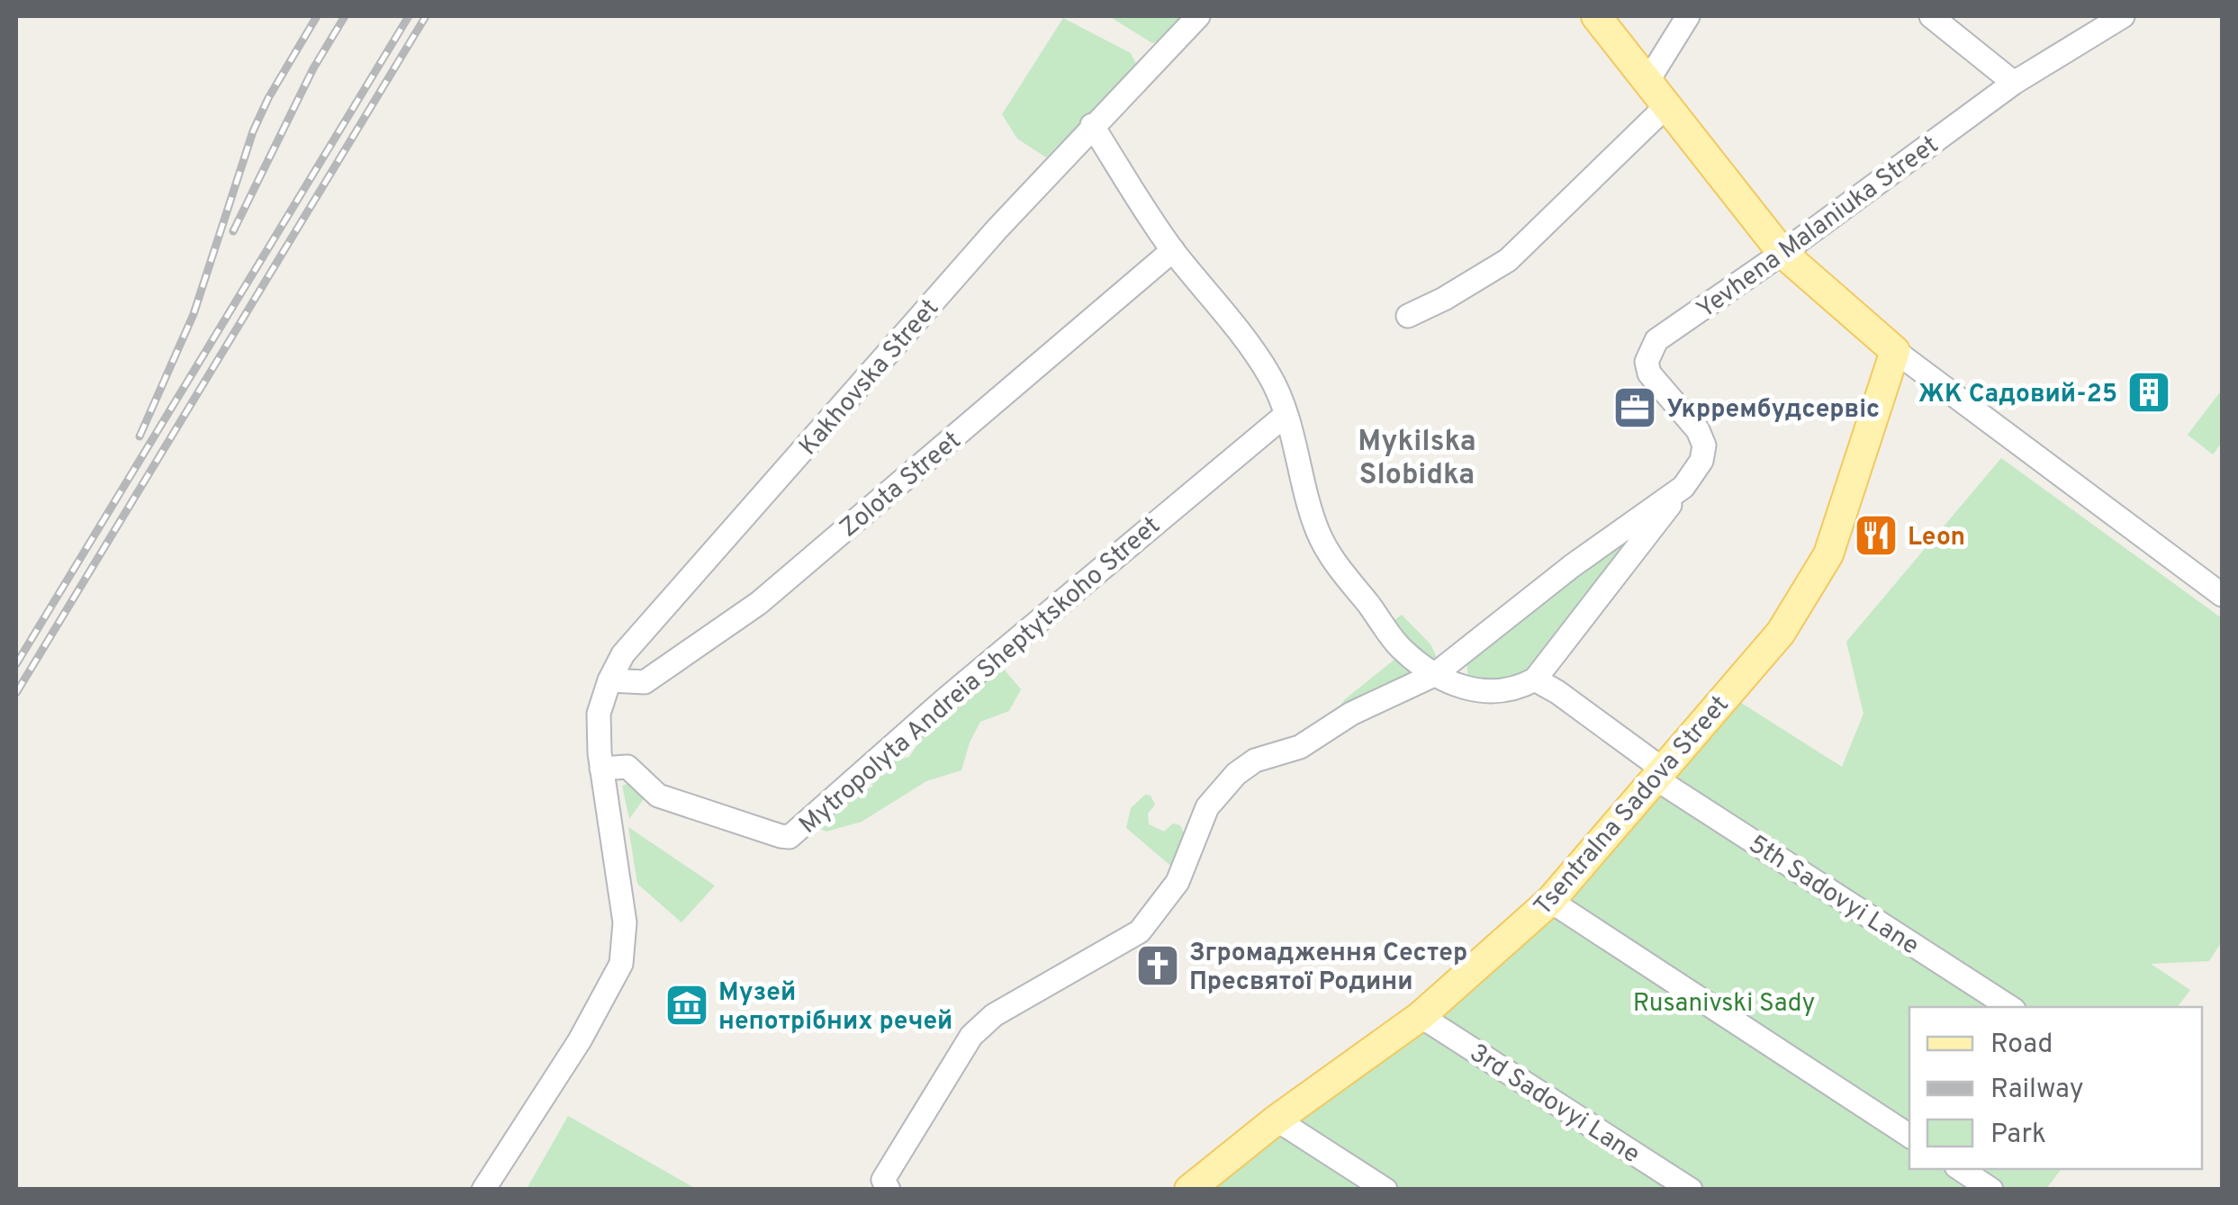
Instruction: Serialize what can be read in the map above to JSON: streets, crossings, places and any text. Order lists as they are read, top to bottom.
{
  "streets": {
    "main road": ["Tsentralna Sadova Street"],
    "street": [
      "Yevhena Malaniuka Street",
      "Kakhovska Street",
      "Zolota Street",
      "Mytropolyta Andreia Sheptytskoho Street",
      "5th Sadovyi Lane",
      "3rd Sadovyi Lane"
    ]
  },
  "crossings": [
    ["Kakhovska Street", "Zolota Street"],
    ["Kakhovska Street", "Mytropolyta Andreia Sheptytskoho Street"],
    ["Tsentralna Sadova Street", "5th Sadovyi Lane"],
    ["Tsentralna Sadova Street", "3rd Sadovyi Lane"]
  ],
  "districts": ["Mykilska Slobidka"],
  "parks": ["Rusanivski Sady"],
  "places": {
    "building": ["ЖК Садовий-25"],
    "office": ["Укррембудсервіс"],
    "restaurant": ["Leon"],
    "church": ["Згромадження Сестер Пресвятої Родини"],
    "museum": ["Музей непотрібних речей"]
  },
  "legend": ["Road", "Railway", "Park"]
}
